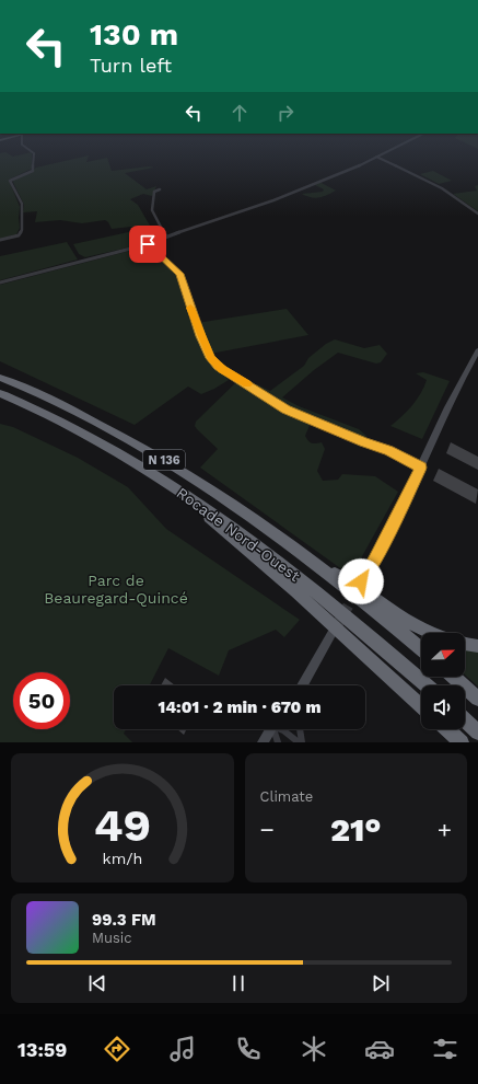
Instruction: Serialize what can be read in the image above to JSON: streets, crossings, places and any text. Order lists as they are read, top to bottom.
{
  "streets": {
    "highway": ["N 136", "Rocade Nord-Ouest"]
  },
  "parks": ["Parc de Beauregard-Quincé"],
  "north": "right",
  "page": {
    "turn": ["130 m", "Turn left"],
    "limit": "50",
    "trip": "14:01 · 2 min · 670 m",
    "tile": "Climate",
    "heat": ["−", "21°", "+"],
    "song": ["99.3 FM", "Music"],
    "tabs": "13:59",
    "gauge": ["49", "km/h"]
  }
}
